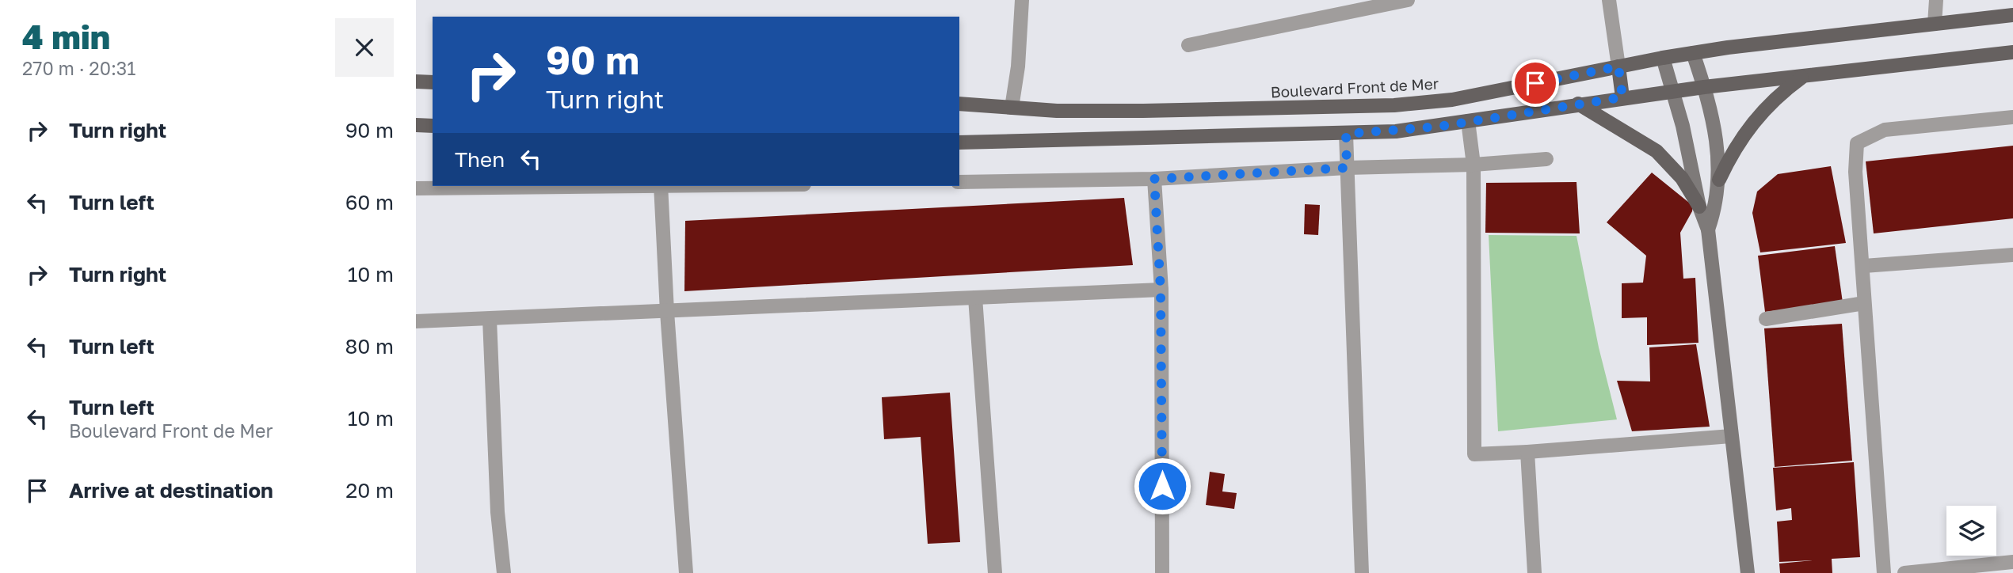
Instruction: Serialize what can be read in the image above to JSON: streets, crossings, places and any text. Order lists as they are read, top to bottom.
{
  "streets": {
    "main road": ["Boulevard Front de Mer"]
  },
  "page": {
    "heading": ["4 min", "270 m · 20:31"],
    "turn": ["90 m", "Turn right"],
    "list": [
      {
        "name": "Turn right",
        "value": "90 m"
      },
      {
        "name": "Turn left",
        "value": "60 m"
      },
      {
        "name": "Turn right",
        "value": "10 m"
      },
      {
        "name": "Turn left",
        "value": "80 m"
      },
      {
        "name": "Turn left",
        "note": "Boulevard Front de Mer",
        "value": "10 m"
      },
      {
        "name": "Arrive at destination",
        "value": "20 m"
      }
    ],
    "then": "Then"
  }
}
